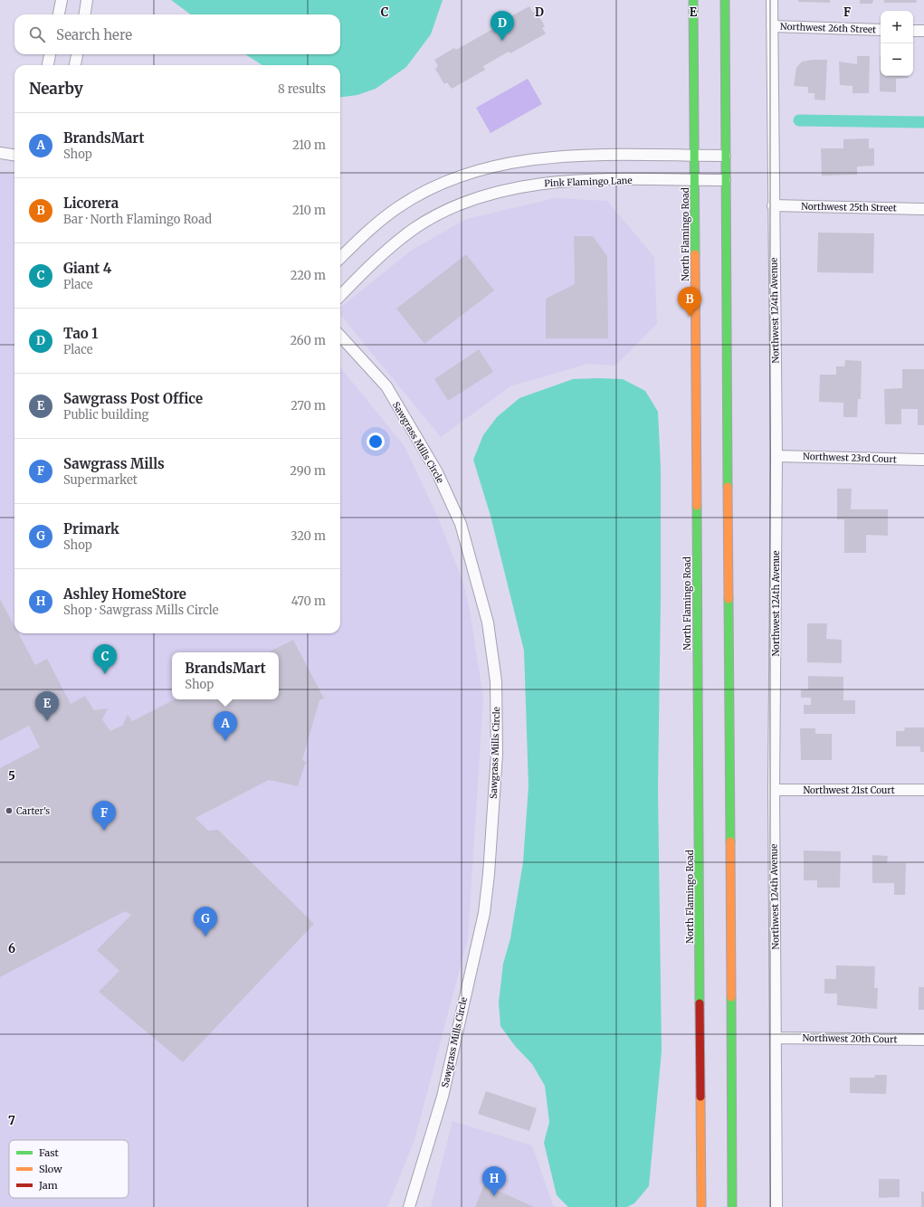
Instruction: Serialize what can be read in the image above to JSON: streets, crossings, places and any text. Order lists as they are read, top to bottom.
{
  "streets": {
    "highway": ["North Flamingo Road"],
    "street": [
      "Northwest 26th Street",
      "Pink Flamingo Lane",
      "Northwest 25th Street",
      "Northwest 124th Avenue",
      "Sawgrass Mills Circle",
      "Northwest 23rd Court",
      "Northwest 21st Court",
      "Northwest 20th Court"
    ]
  },
  "crossings": [
    ["Northwest 26th Street", "Northwest 124th Avenue"],
    ["Pink Flamingo Lane", "North Flamingo Road"],
    ["Northwest 25th Street", "Northwest 124th Avenue"],
    ["Northwest 124th Avenue", "Northwest 23rd Court"],
    ["Northwest 124th Avenue", "Northwest 21st Court"],
    ["Northwest 124th Avenue", "Northwest 20th Court"]
  ],
  "places": ["Carter's"],
  "legend": ["Fast", "Slow", "Jam"],
  "page": {
    "map_buttons": ["+", "−"],
    "pins": [
      "D",
      "B",
      "C",
      "E",
      "A",
      "F",
      "G",
      "H"
    ],
    "search": "Search here",
    "heading": ["Nearby", "8 results"],
    "list": [
      {
        "mark": "A",
        "name": "BrandsMart",
        "note": "Shop",
        "value": "210 m"
      },
      {
        "mark": "B",
        "name": "Licorera",
        "note": "Bar · North Flamingo Road",
        "value": "210 m"
      },
      {
        "mark": "C",
        "name": "Giant 4",
        "note": "Place",
        "value": "220 m"
      },
      {
        "mark": "D",
        "name": "Tao 1",
        "note": "Place",
        "value": "260 m"
      },
      {
        "mark": "E",
        "name": "Sawgrass Post Office",
        "note": "Public building",
        "value": "270 m"
      },
      {
        "mark": "F",
        "name": "Sawgrass Mills",
        "note": "Supermarket",
        "value": "290 m"
      },
      {
        "mark": "G",
        "name": "Primark",
        "note": "Shop",
        "value": "320 m"
      },
      {
        "mark": "H",
        "name": "Ashley HomeStore",
        "note": "Shop · Sawgrass Mills Circle",
        "value": "470 m"
      }
    ],
    "popup": ["BrandsMart", "Shop"]
  },
  "grid": {
    "columns": [
      "C",
      "D",
      "E",
      "F"
    ],
    "rows": ["5", "6", "7"]
  }
}
